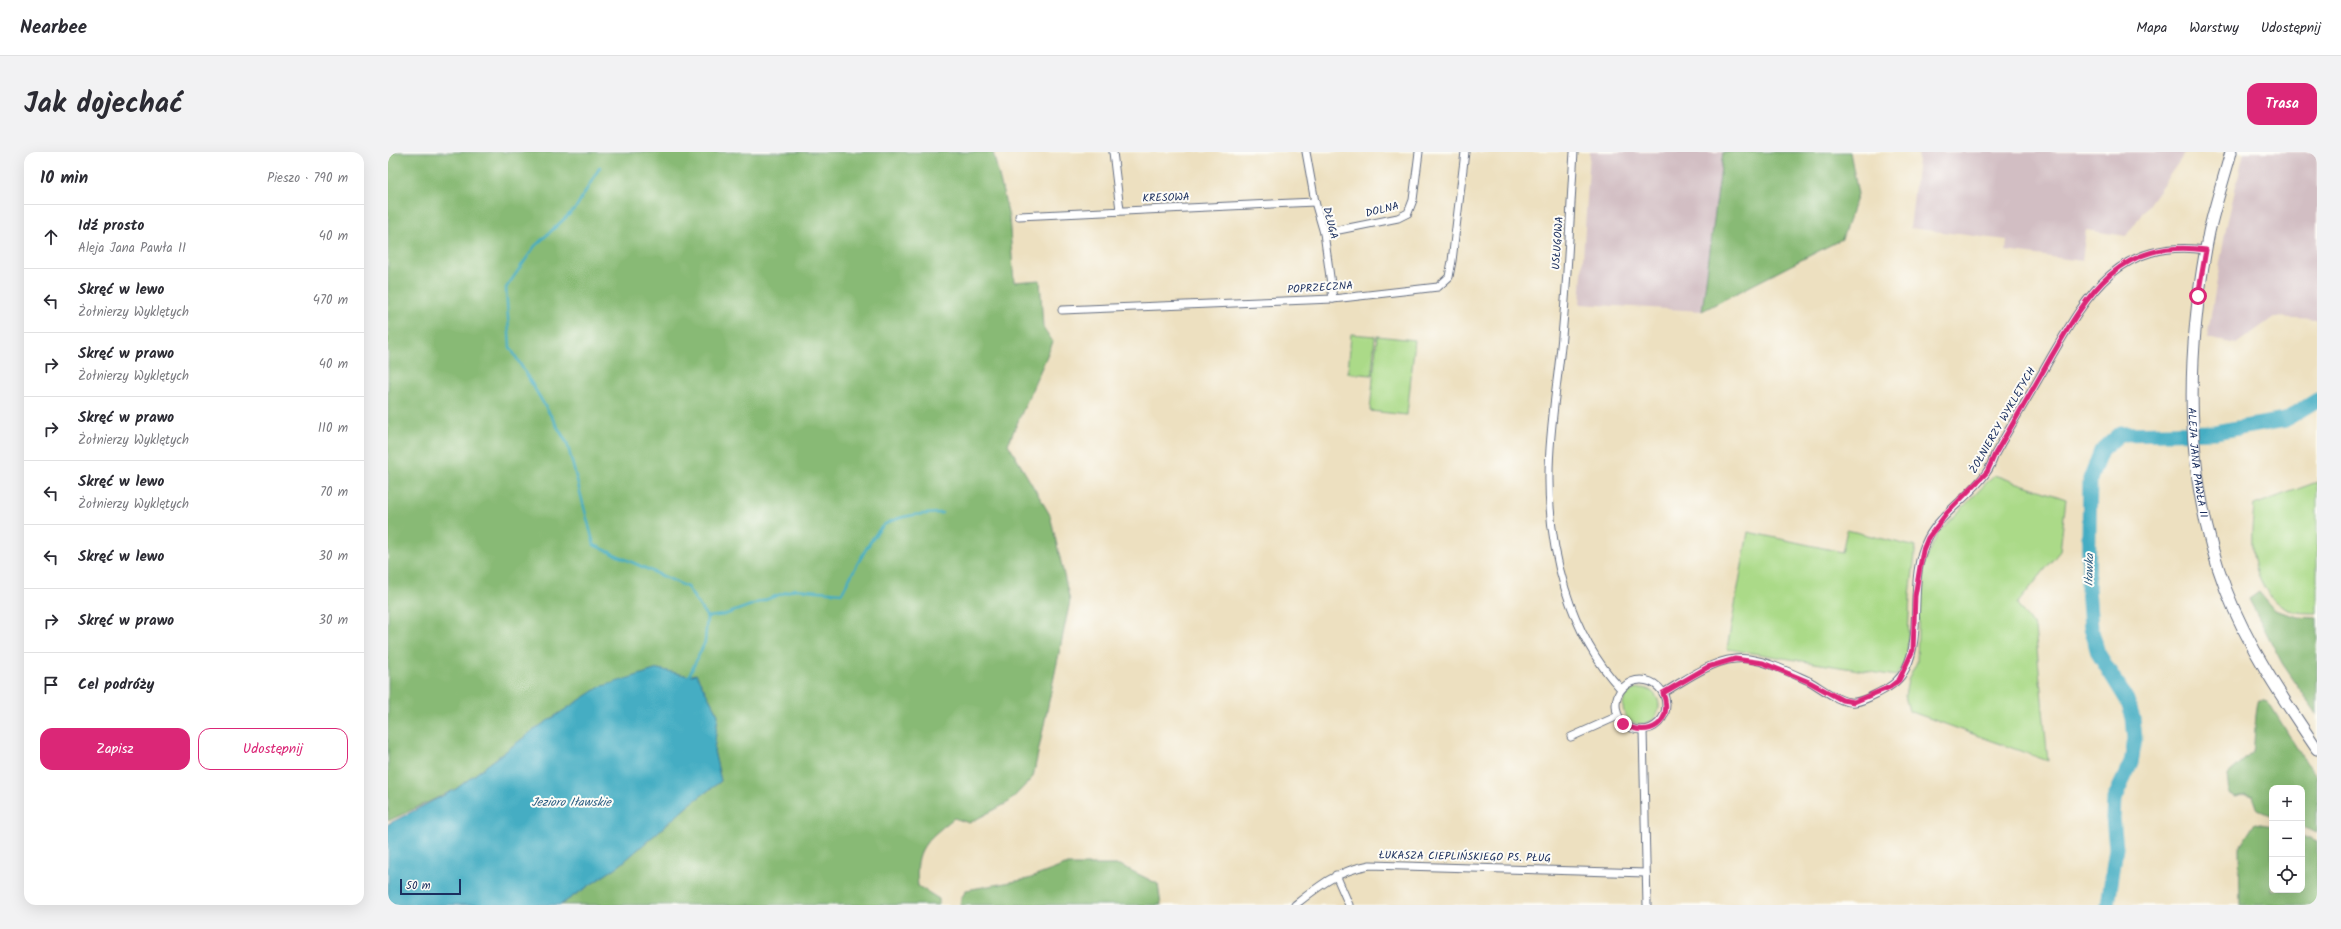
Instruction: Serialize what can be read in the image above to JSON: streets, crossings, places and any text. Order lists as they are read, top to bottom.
{
  "streets": {
    "main road": ["ALEJA JANA PAWŁA II"],
    "street": [
      "KRESOWA",
      "DOLNA",
      "DŁUGA",
      "USŁUGOWA",
      "POPRZECZNA",
      "ŻOŁNIERZY WYKLĘTYCH",
      "ŁUKASZA CIEPLIŃSKIEGO PS. PŁUG"
    ]
  },
  "crossings": [
    ["KRESOWA", "DŁUGA"],
    ["DOLNA", "DŁUGA"],
    ["DŁUGA", "POPRZECZNA"],
    ["USŁUGOWA", "ŻOŁNIERZY WYKLĘTYCH"],
    ["ŻOŁNIERZY WYKLĘTYCH", "ALEJA JANA PAWŁA II"]
  ],
  "water": ["Iławka", "Jezioro Iławskie"],
  "scale_bar": "50 m",
  "page": {
    "header": "Nearbee",
    "nav": ["Mapa", "Warstwy", "Udostępnij"],
    "title": "Jak dojechać",
    "buttons": [
      "Trasa",
      ["Zapisz", "Udostępnij"]
    ],
    "heading": ["10 min", "Pieszo · 790 m"],
    "list": [
      ["Idź prosto", "Aleja Jana Pawła II", "40 m"],
      ["Skręć w lewo", "Żołnierzy Wyklętych", "470 m"],
      ["Skręć w prawo", "Żołnierzy Wyklętych", "40 m"],
      ["Skręć w prawo", "Żołnierzy Wyklętych", "110 m"],
      ["Skręć w lewo", "Żołnierzy Wyklętych", "70 m"],
      ["Skręć w lewo", "30 m"],
      ["Skręć w prawo", "30 m"],
      "Cel podróży"
    ],
    "map_buttons": ["+", "−"],
    "scale": "50 m"
  }
}
